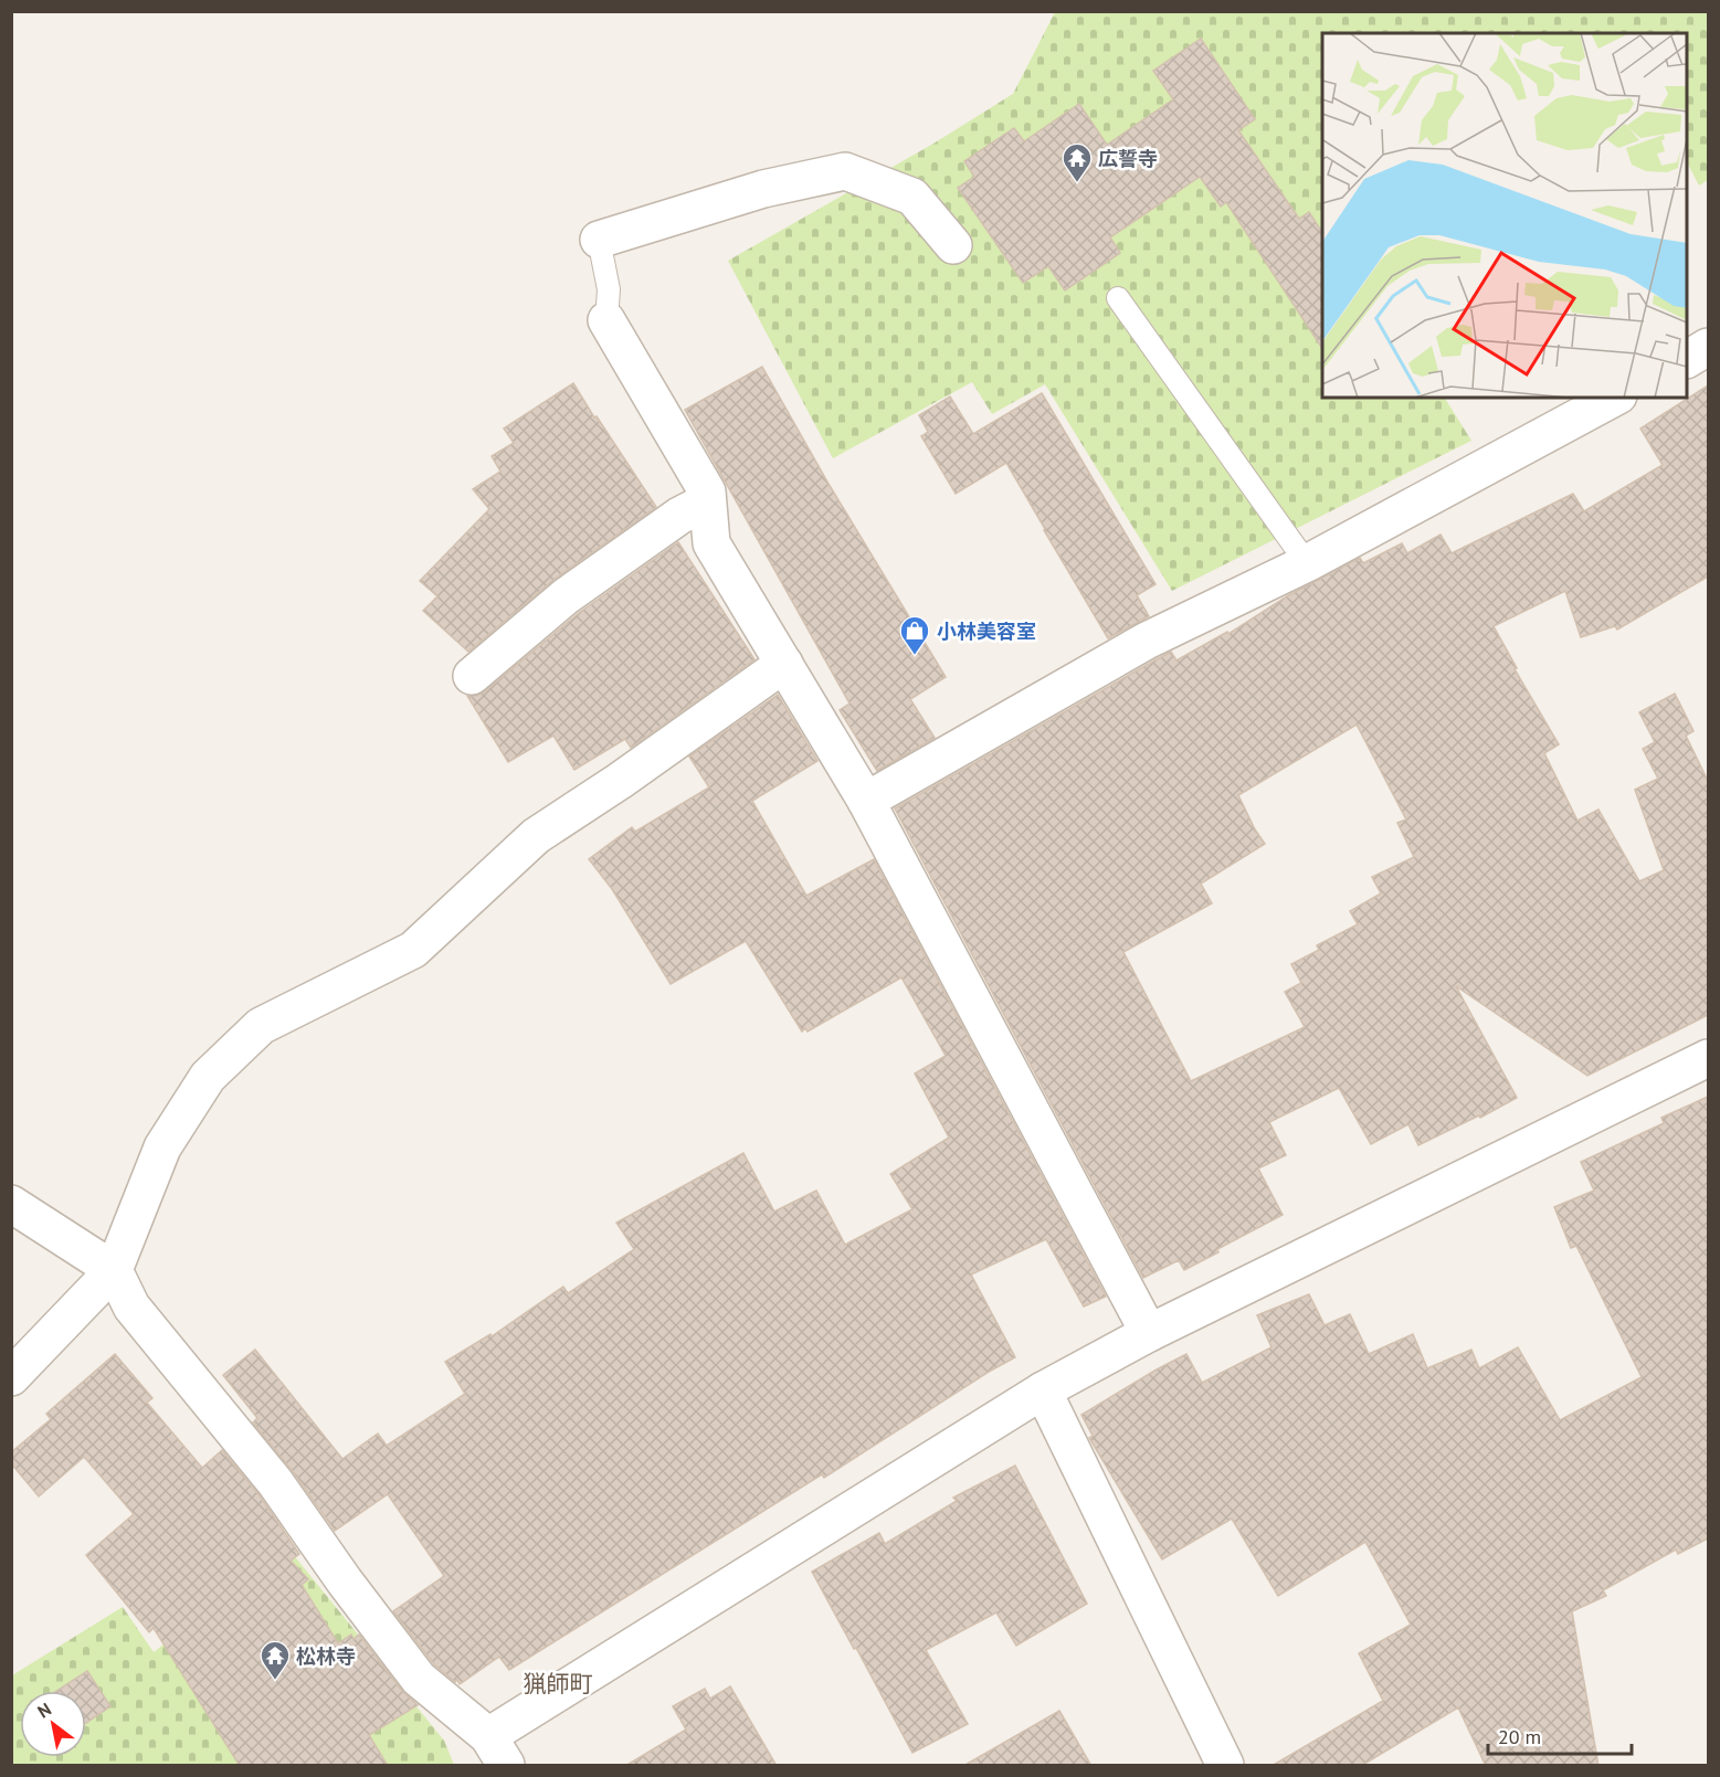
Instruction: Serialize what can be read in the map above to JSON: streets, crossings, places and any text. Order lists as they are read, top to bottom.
{
  "districts": ["猟師町"],
  "places": {
    "temple": ["広誓寺", "松林寺"],
    "shop": ["小林美容室"]
  },
  "scale_bar": "20 m",
  "north": "top left"
}
